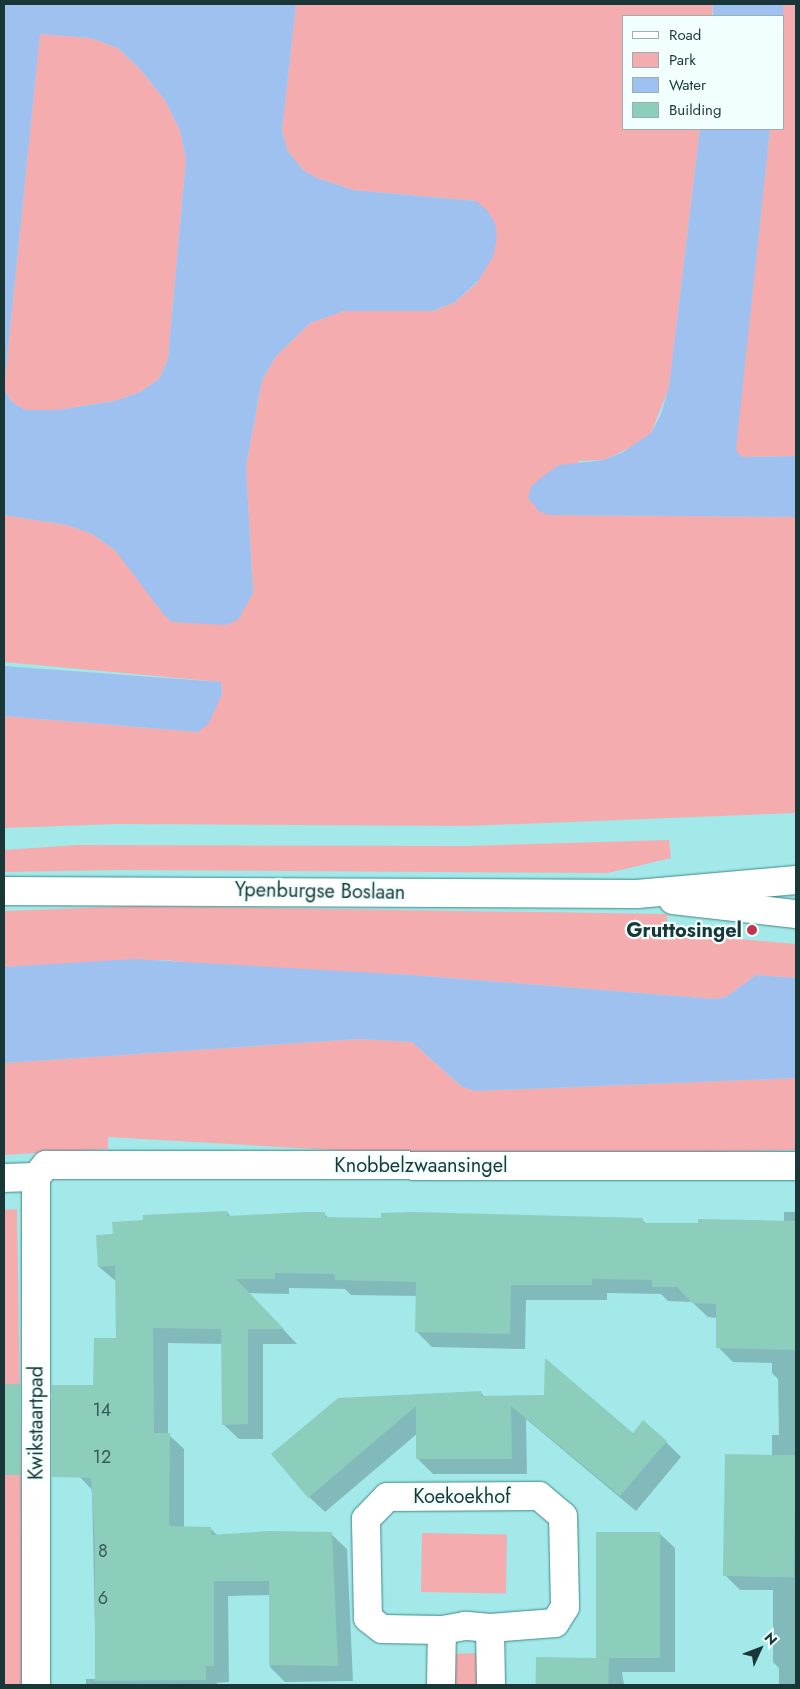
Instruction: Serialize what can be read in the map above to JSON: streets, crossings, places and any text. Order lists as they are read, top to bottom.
{
  "streets": {
    "street": [
      "Ypenburgse Boslaan",
      "Knobbelzwaansingel",
      "Kwikstaartpad",
      "Koekoekhof"
    ]
  },
  "crossings": [
    ["Knobbelzwaansingel", "Kwikstaartpad"]
  ],
  "places": ["Gruttosingel"],
  "house_numbers": [
    "14",
    "12",
    "8",
    "6"
  ],
  "legend": [
    "Road",
    "Park",
    "Water",
    "Building"
  ],
  "north": "top right"
}
